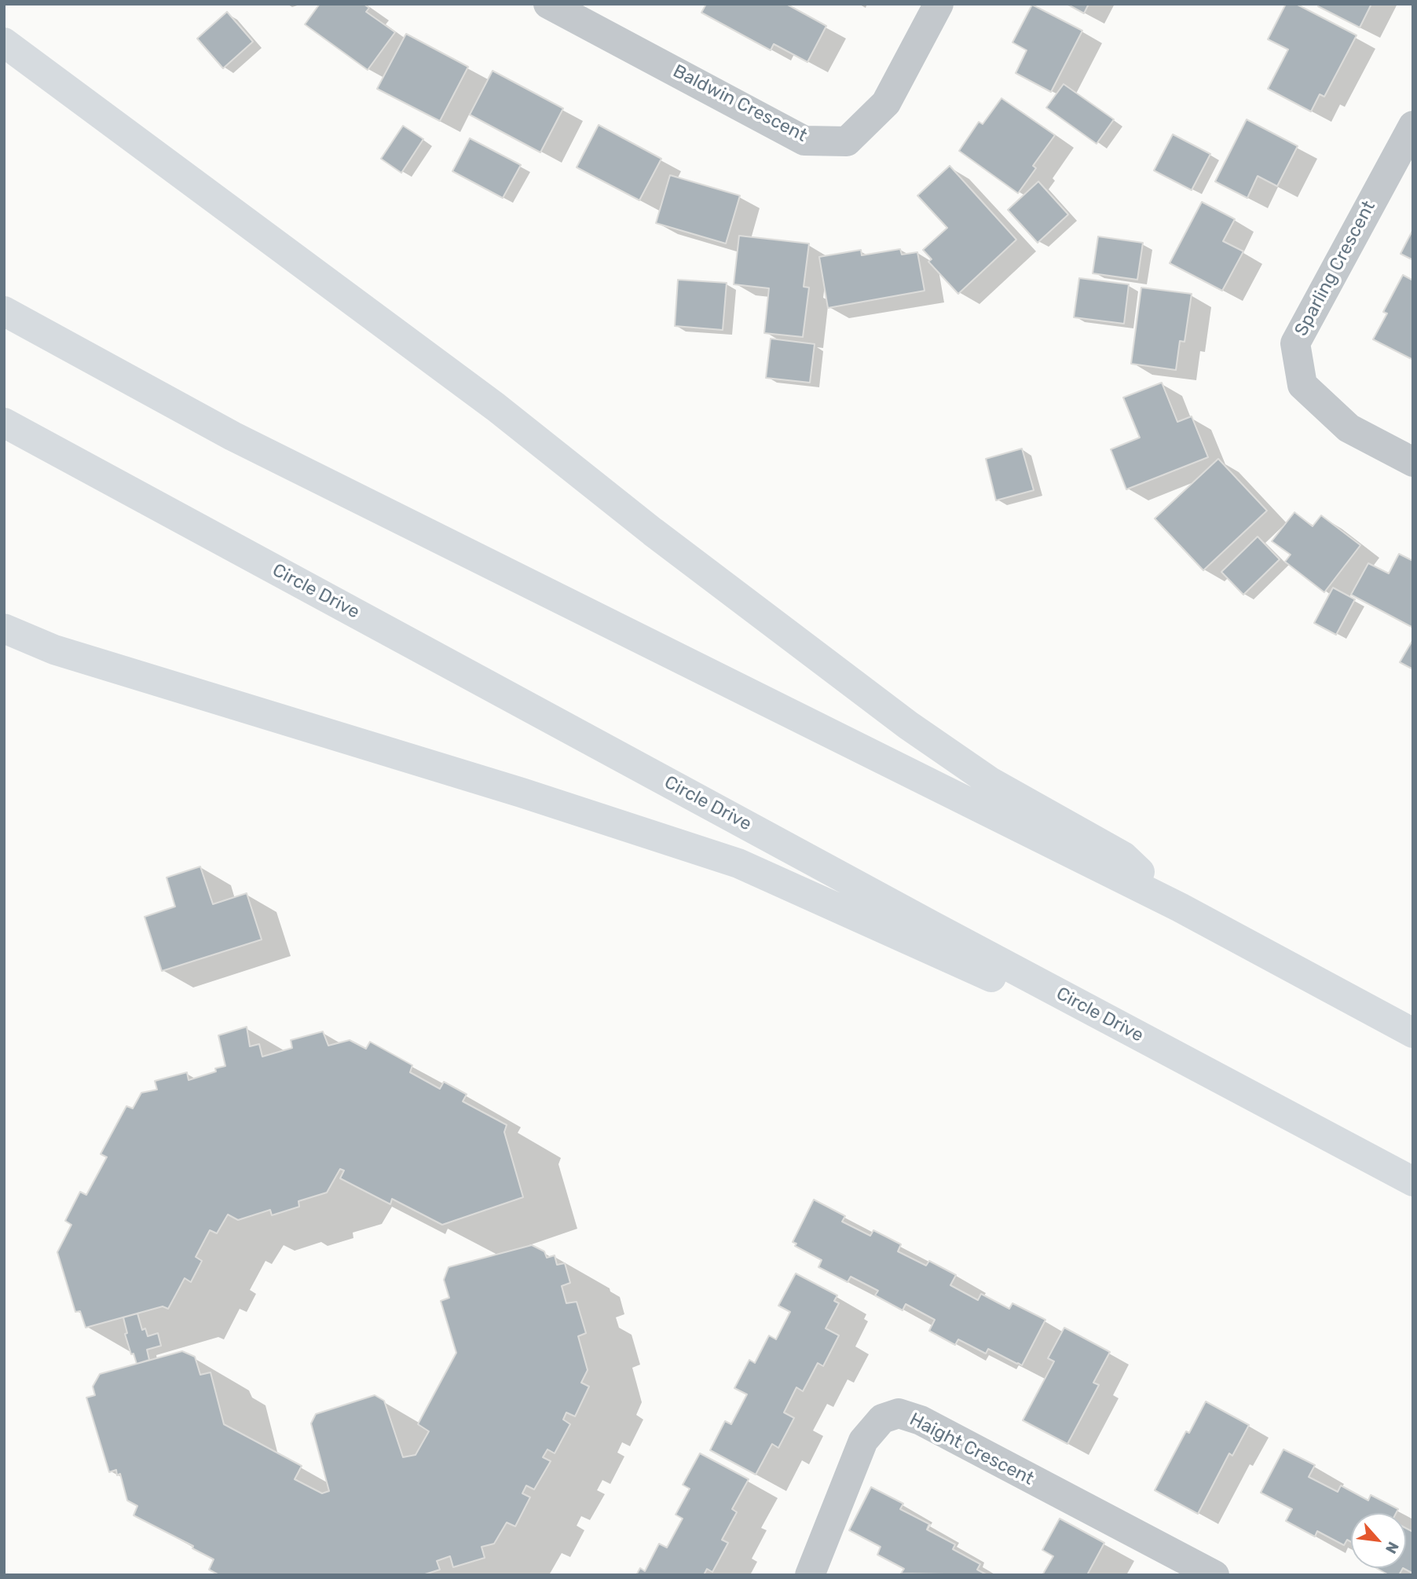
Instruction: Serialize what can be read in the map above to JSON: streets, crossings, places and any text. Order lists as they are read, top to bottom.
{
  "streets": {
    "highway": ["Circle Drive"],
    "street": ["Baldwin Crescent", "Sparling Crescent", "Haight Crescent"]
  },
  "north": "bottom right"
}
